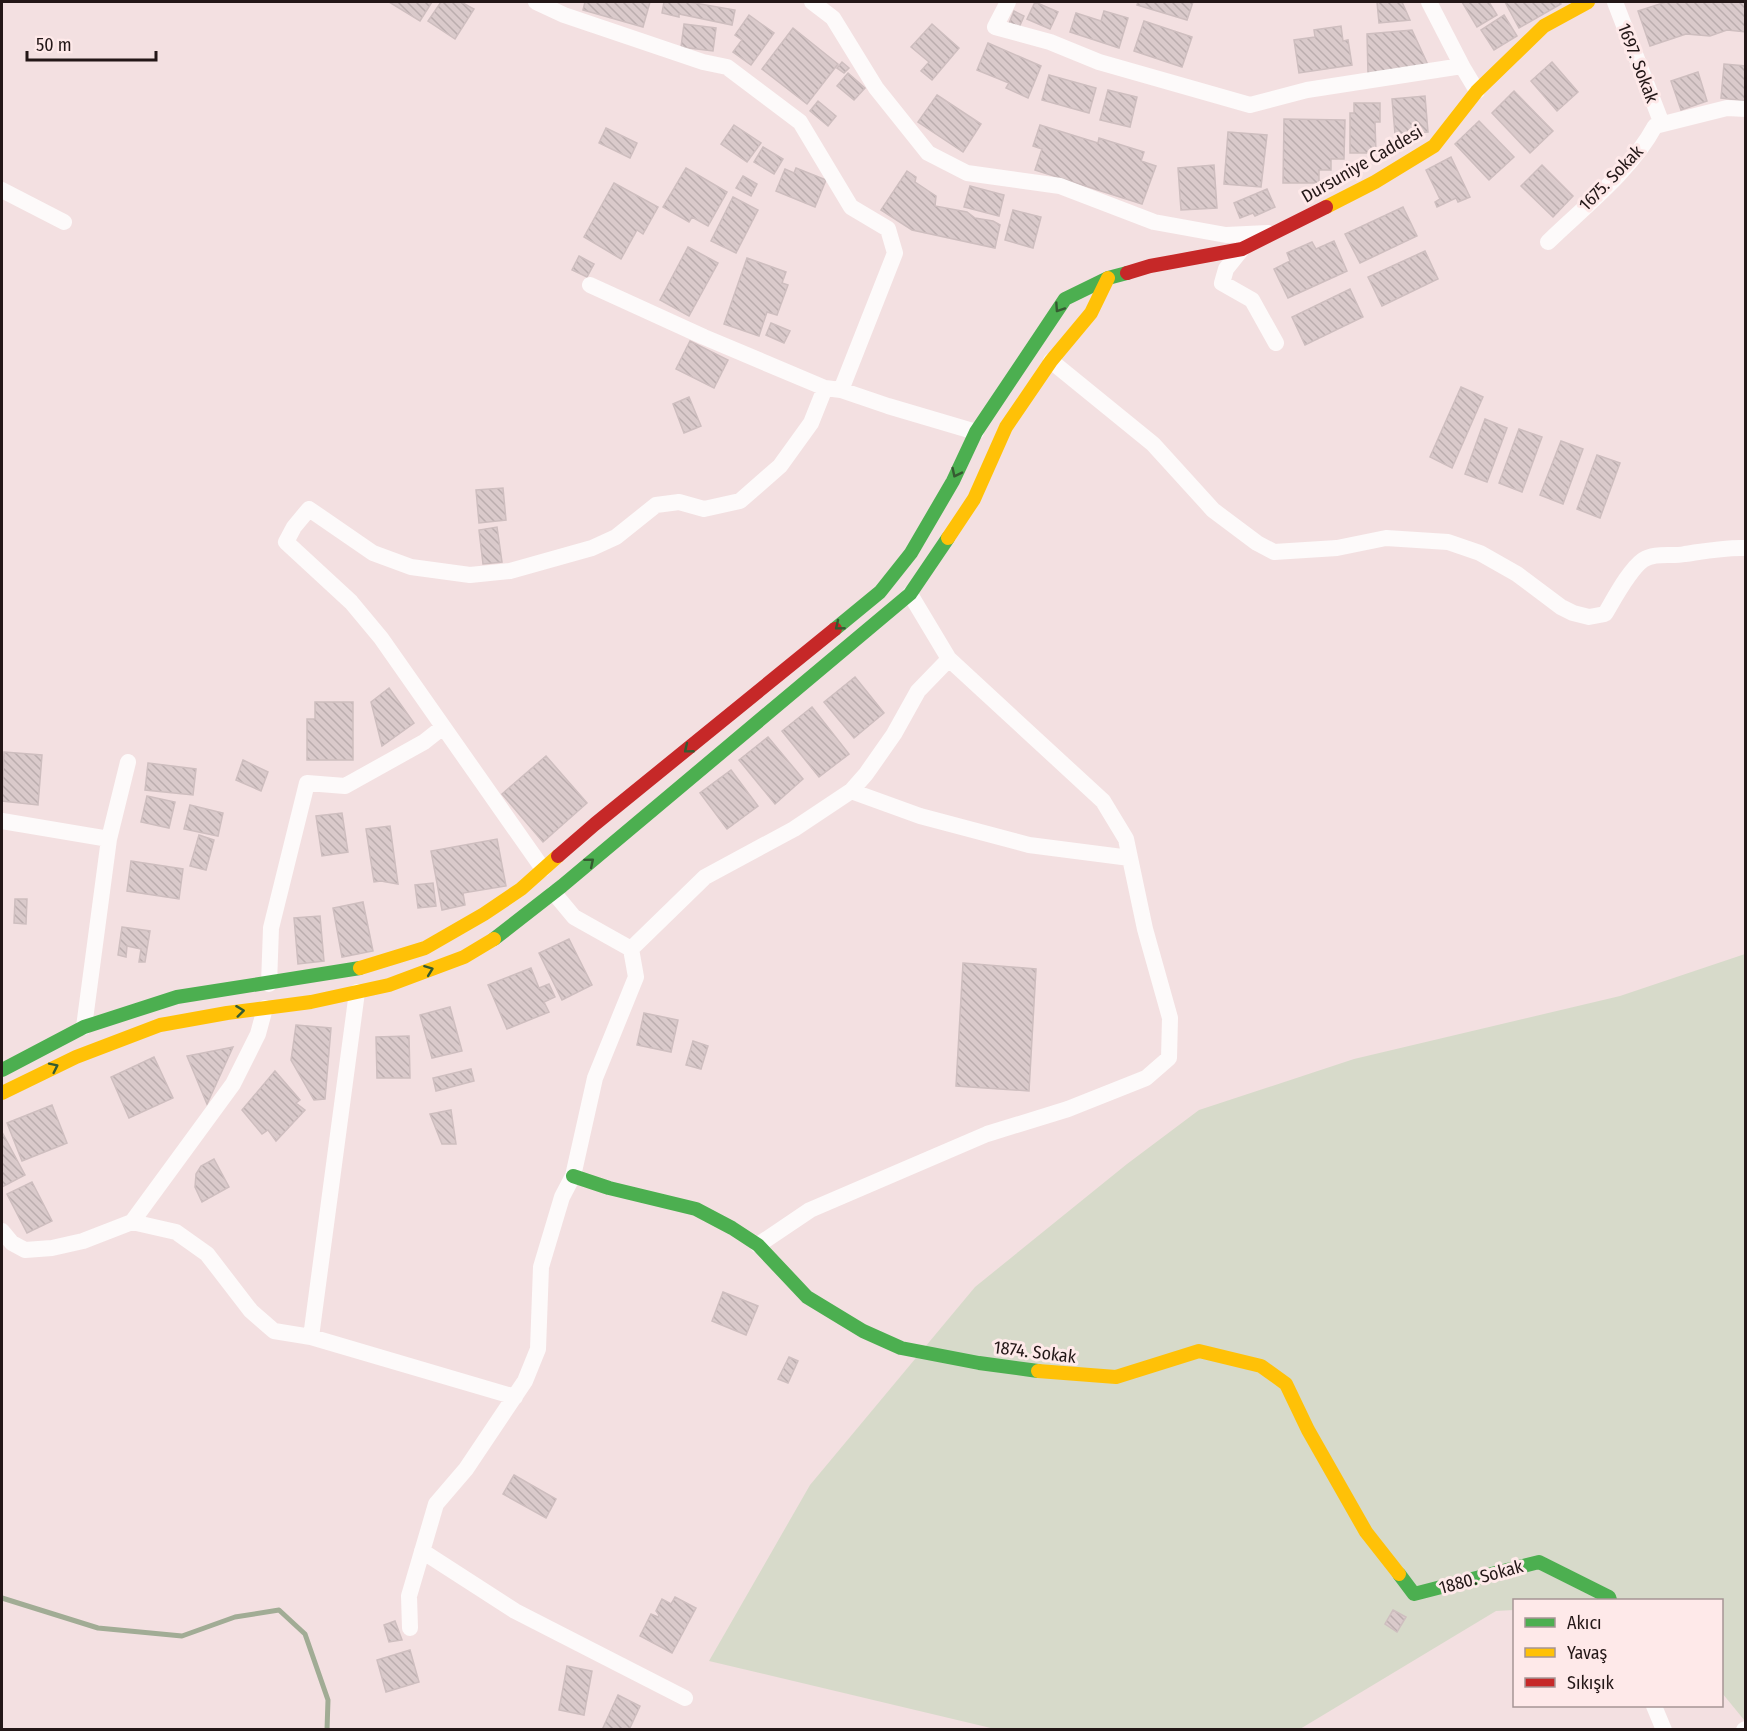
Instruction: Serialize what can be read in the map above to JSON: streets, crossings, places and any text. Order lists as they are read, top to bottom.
{
  "streets": {
    "street": [
      "1697. Sokak",
      "Dursuniye Caddesi",
      "1675. Sokak",
      "1874. Sokak",
      "1880. Sokak"
    ]
  },
  "crossings": [
    ["1697. Sokak", "1675. Sokak"],
    ["1874. Sokak", "1880. Sokak"]
  ],
  "legend": ["Akıcı", "Yavaş", "Sıkışık"],
  "scale_bar": "50 m"
}
